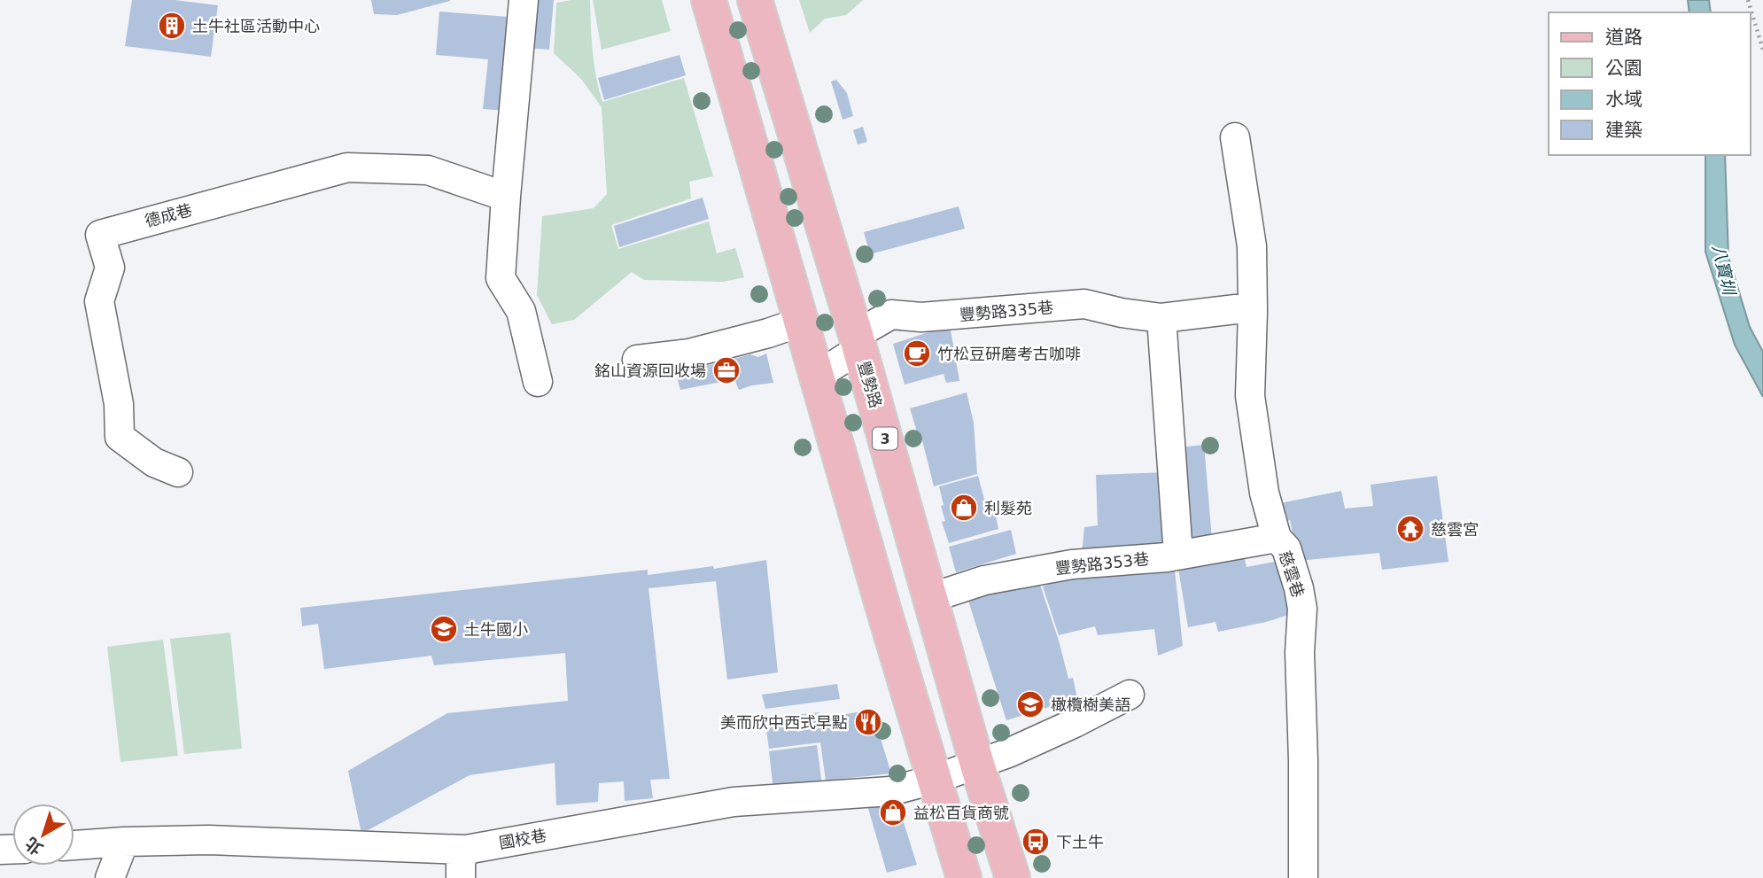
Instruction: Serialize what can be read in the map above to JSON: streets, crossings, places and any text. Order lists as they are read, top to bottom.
{
  "streets": {
    "main road": ["豐勢路", "3"],
    "street": [
      "德成巷",
      "豐勢路335巷",
      "豐勢路353巷",
      "慈雲巷",
      "國校巷"
    ]
  },
  "crossings": [
    ["豐勢路335巷", "豐勢路"],
    ["豐勢路", "豐勢路353巷"],
    ["豐勢路", "國校巷"],
    ["豐勢路353巷", "慈雲巷"]
  ],
  "water": ["八寶圳"],
  "places": {
    "building": ["土牛社區活動中心"],
    "cafe": ["竹松豆研磨考古咖啡"],
    "office": ["銘山資源回收場"],
    "shop": ["利髮苑", "益松百貨商號"],
    "temple": ["慈雲宮"],
    "school or university": ["土牛國小", "橄欖樹美語"],
    "restaurant": ["美而欣中西式早點"],
    "bus stop": ["下土牛"]
  },
  "legend": [
    "道路",
    "公園",
    "水域",
    "建築"
  ],
  "north": "bottom left"
}
